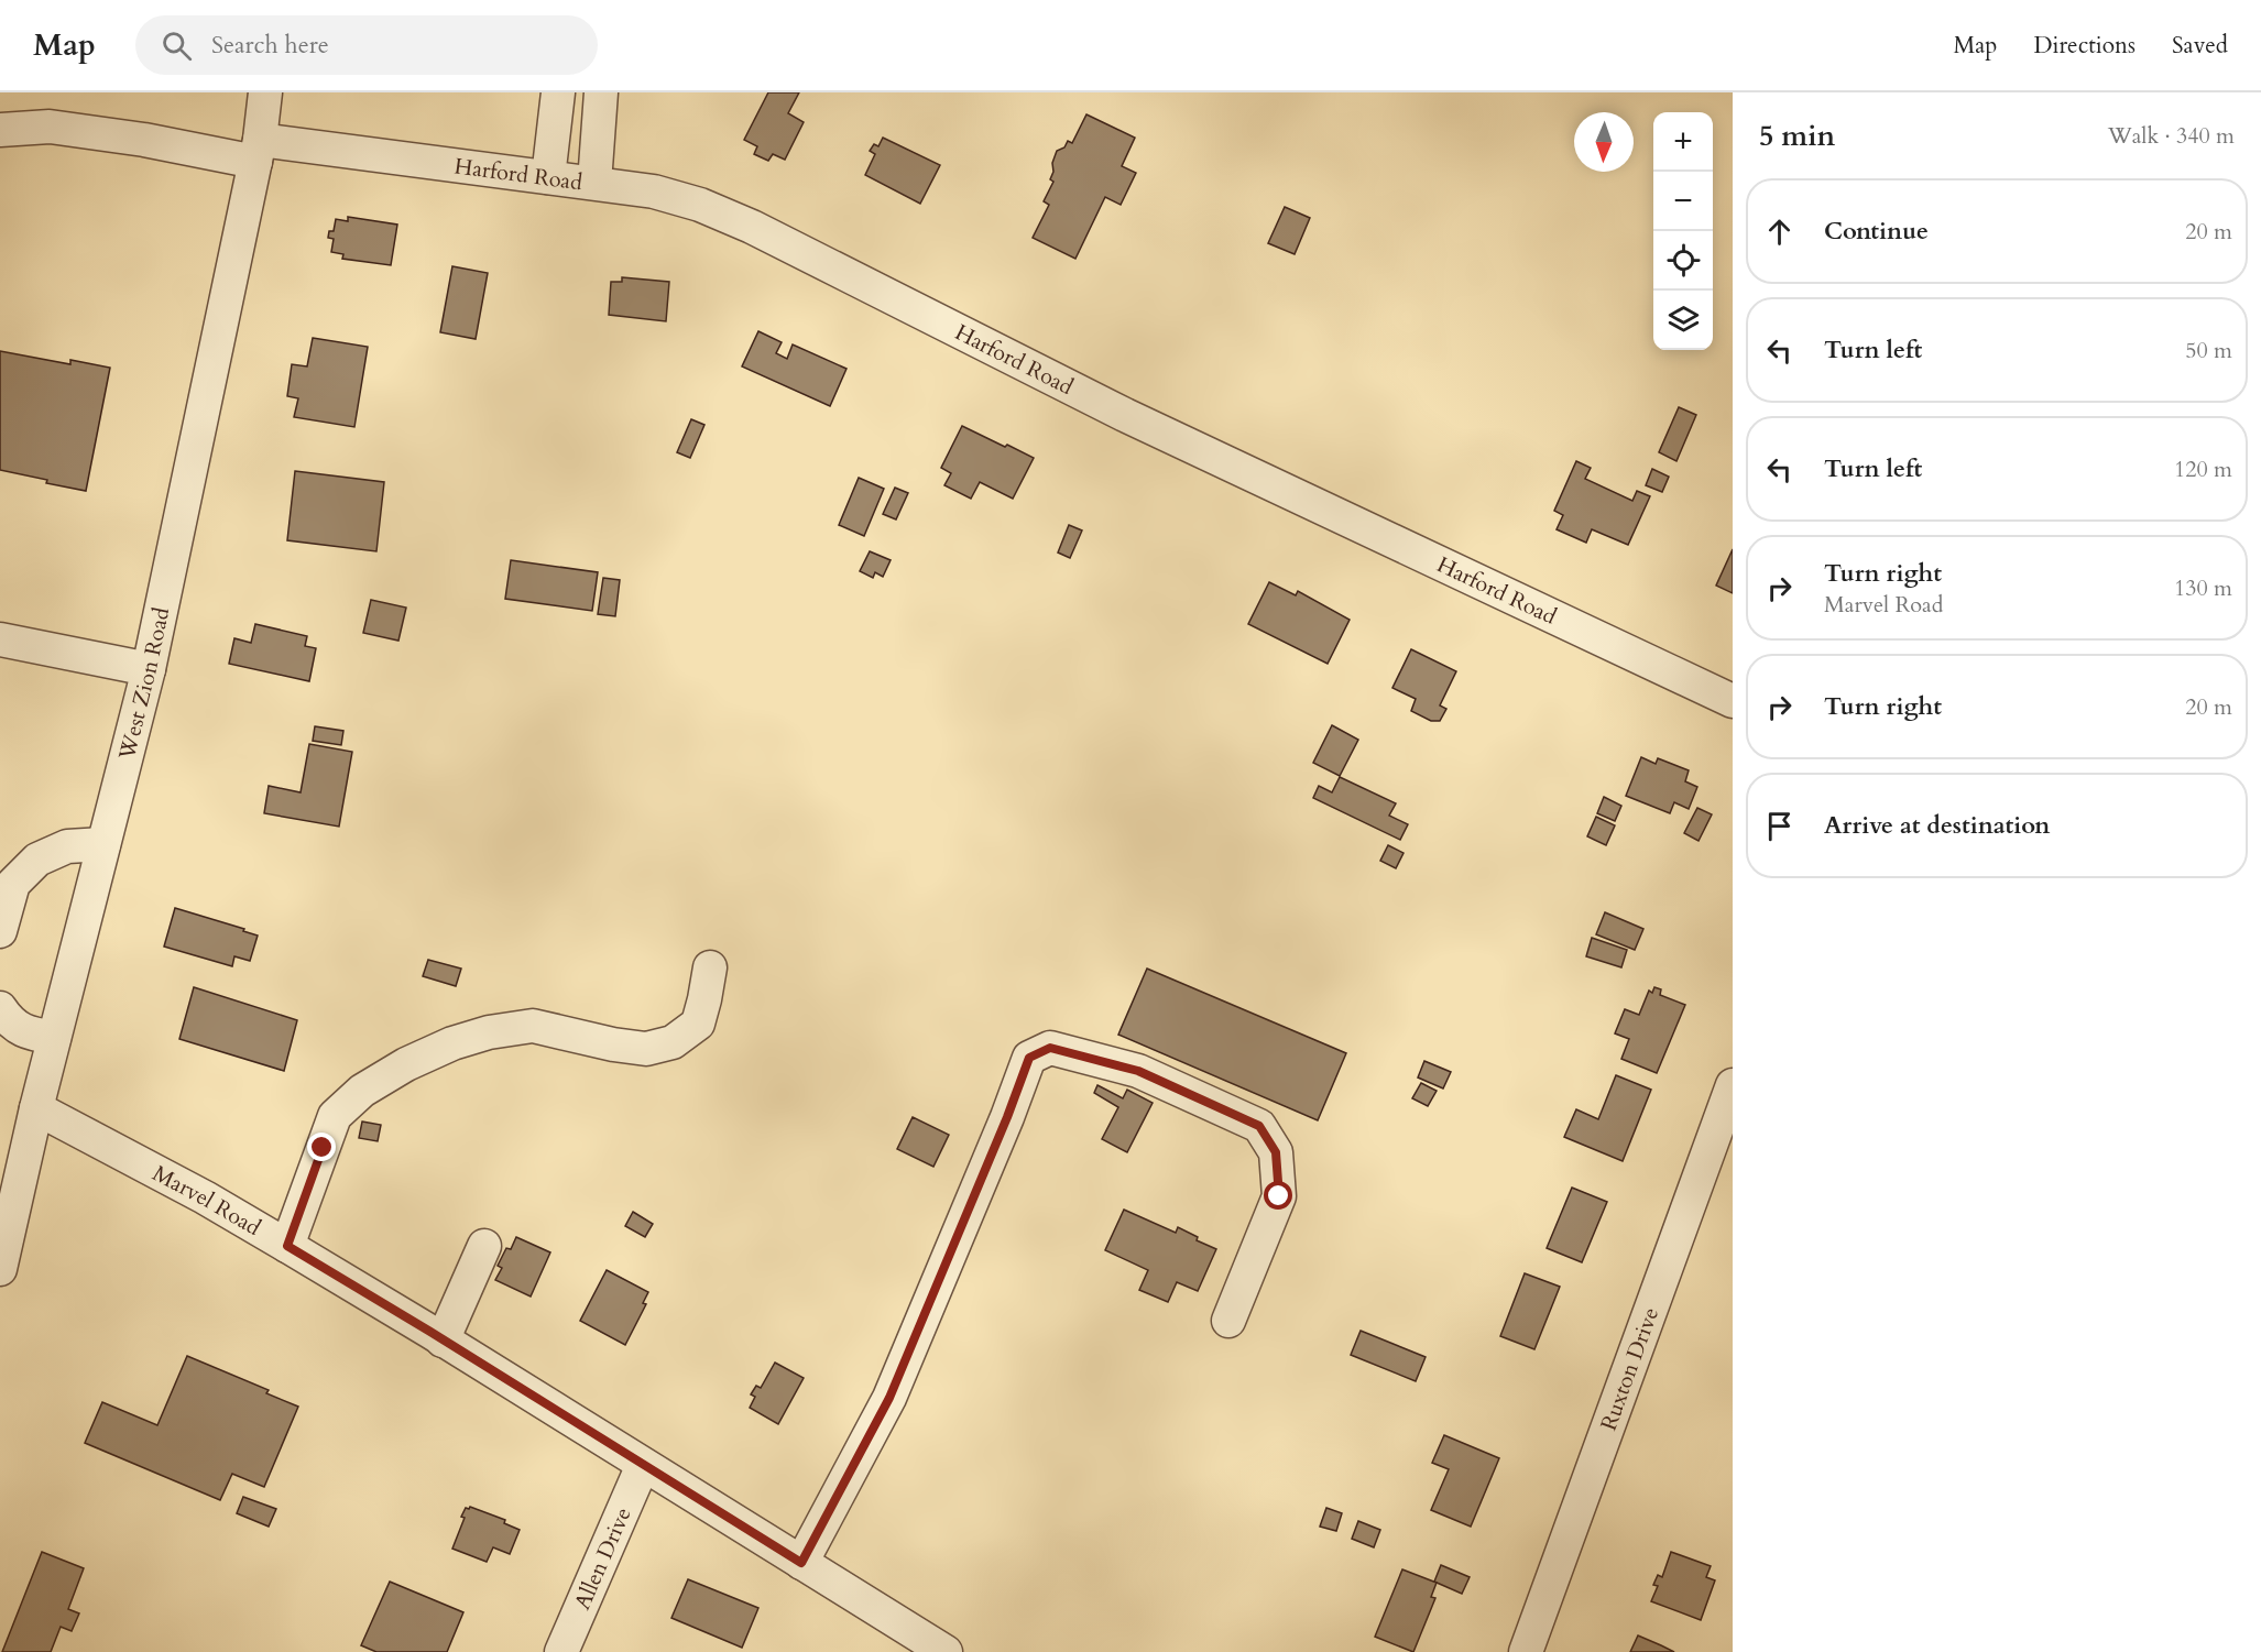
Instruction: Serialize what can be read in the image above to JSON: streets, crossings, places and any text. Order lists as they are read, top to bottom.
{
  "streets": {
    "street": [
      "Harford Road",
      "West Zion Road",
      "Marvel Road",
      "Ruxton Drive",
      "Allen Drive"
    ]
  },
  "crossings": [
    ["Harford Road", "West Zion Road"],
    ["West Zion Road", "Marvel Road"],
    ["Marvel Road", "Allen Drive"]
  ],
  "north": "bottom",
  "page": {
    "header": "Map",
    "search": "Search here",
    "nav": ["Map", "Directions", "Saved"],
    "heading": ["5 min", "Walk · 340 m"],
    "map_buttons": ["+", "−"],
    "list": [
      ["Continue", "20 m"],
      ["Turn left", "50 m"],
      ["Turn left", "120 m"],
      ["Turn right", "Marvel Road", "130 m"],
      ["Turn right", "20 m"],
      "Arrive at destination"
    ]
  }
}
